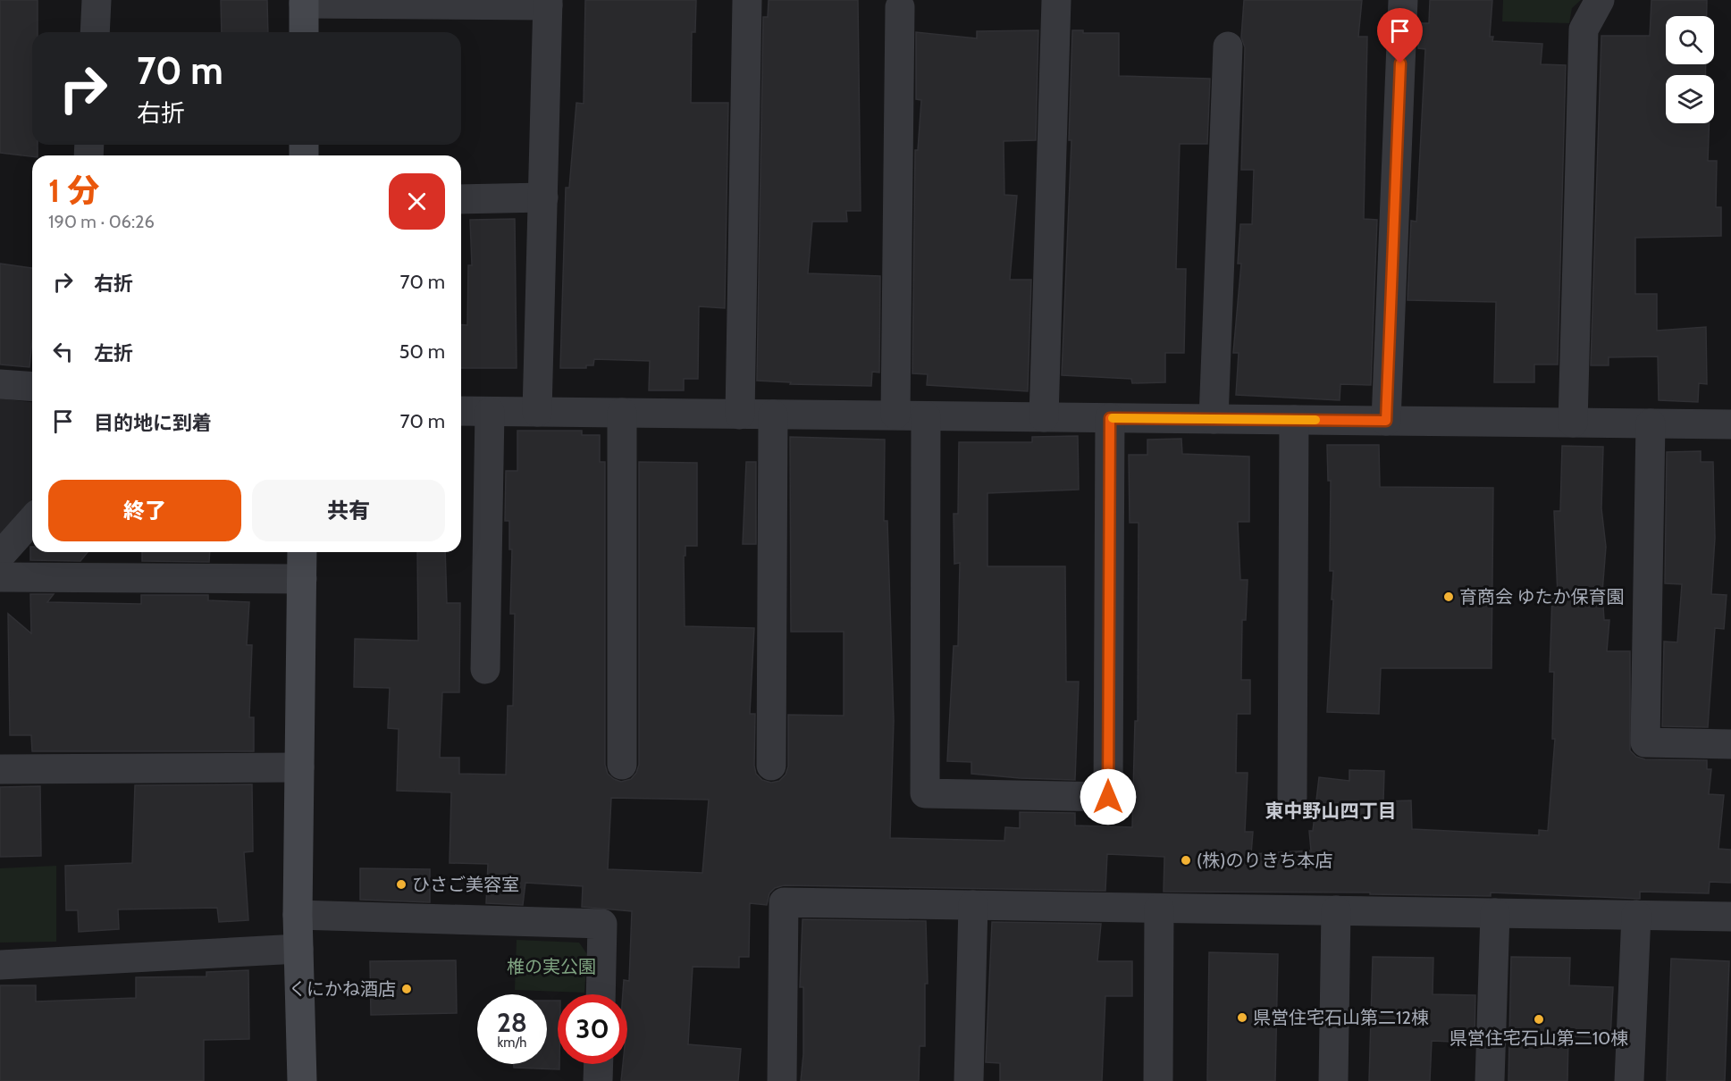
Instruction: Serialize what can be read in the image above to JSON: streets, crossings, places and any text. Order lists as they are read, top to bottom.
{
  "districts": ["東中野山四丁目"],
  "parks": ["椎の実公園"],
  "places": [
    "育商会 ゆたか保育園",
    "(株)のりきち本店",
    "ひさご美容室",
    "くにかね酒店",
    "県営住宅石山第二12棟",
    "県営住宅石山第二10棟"
  ],
  "page": {
    "turn": ["70 m", "右折"],
    "heading": ["1 分", "190 m · 06:26"],
    "list": [
      {
        "name": "右折",
        "value": "70 m"
      },
      {
        "name": "左折",
        "value": "50 m"
      },
      {
        "name": "目的地に到着",
        "value": "70 m"
      }
    ],
    "buttons": ["終了", "共有"],
    "speed": "28 km/h",
    "limit": "30"
  }
}
